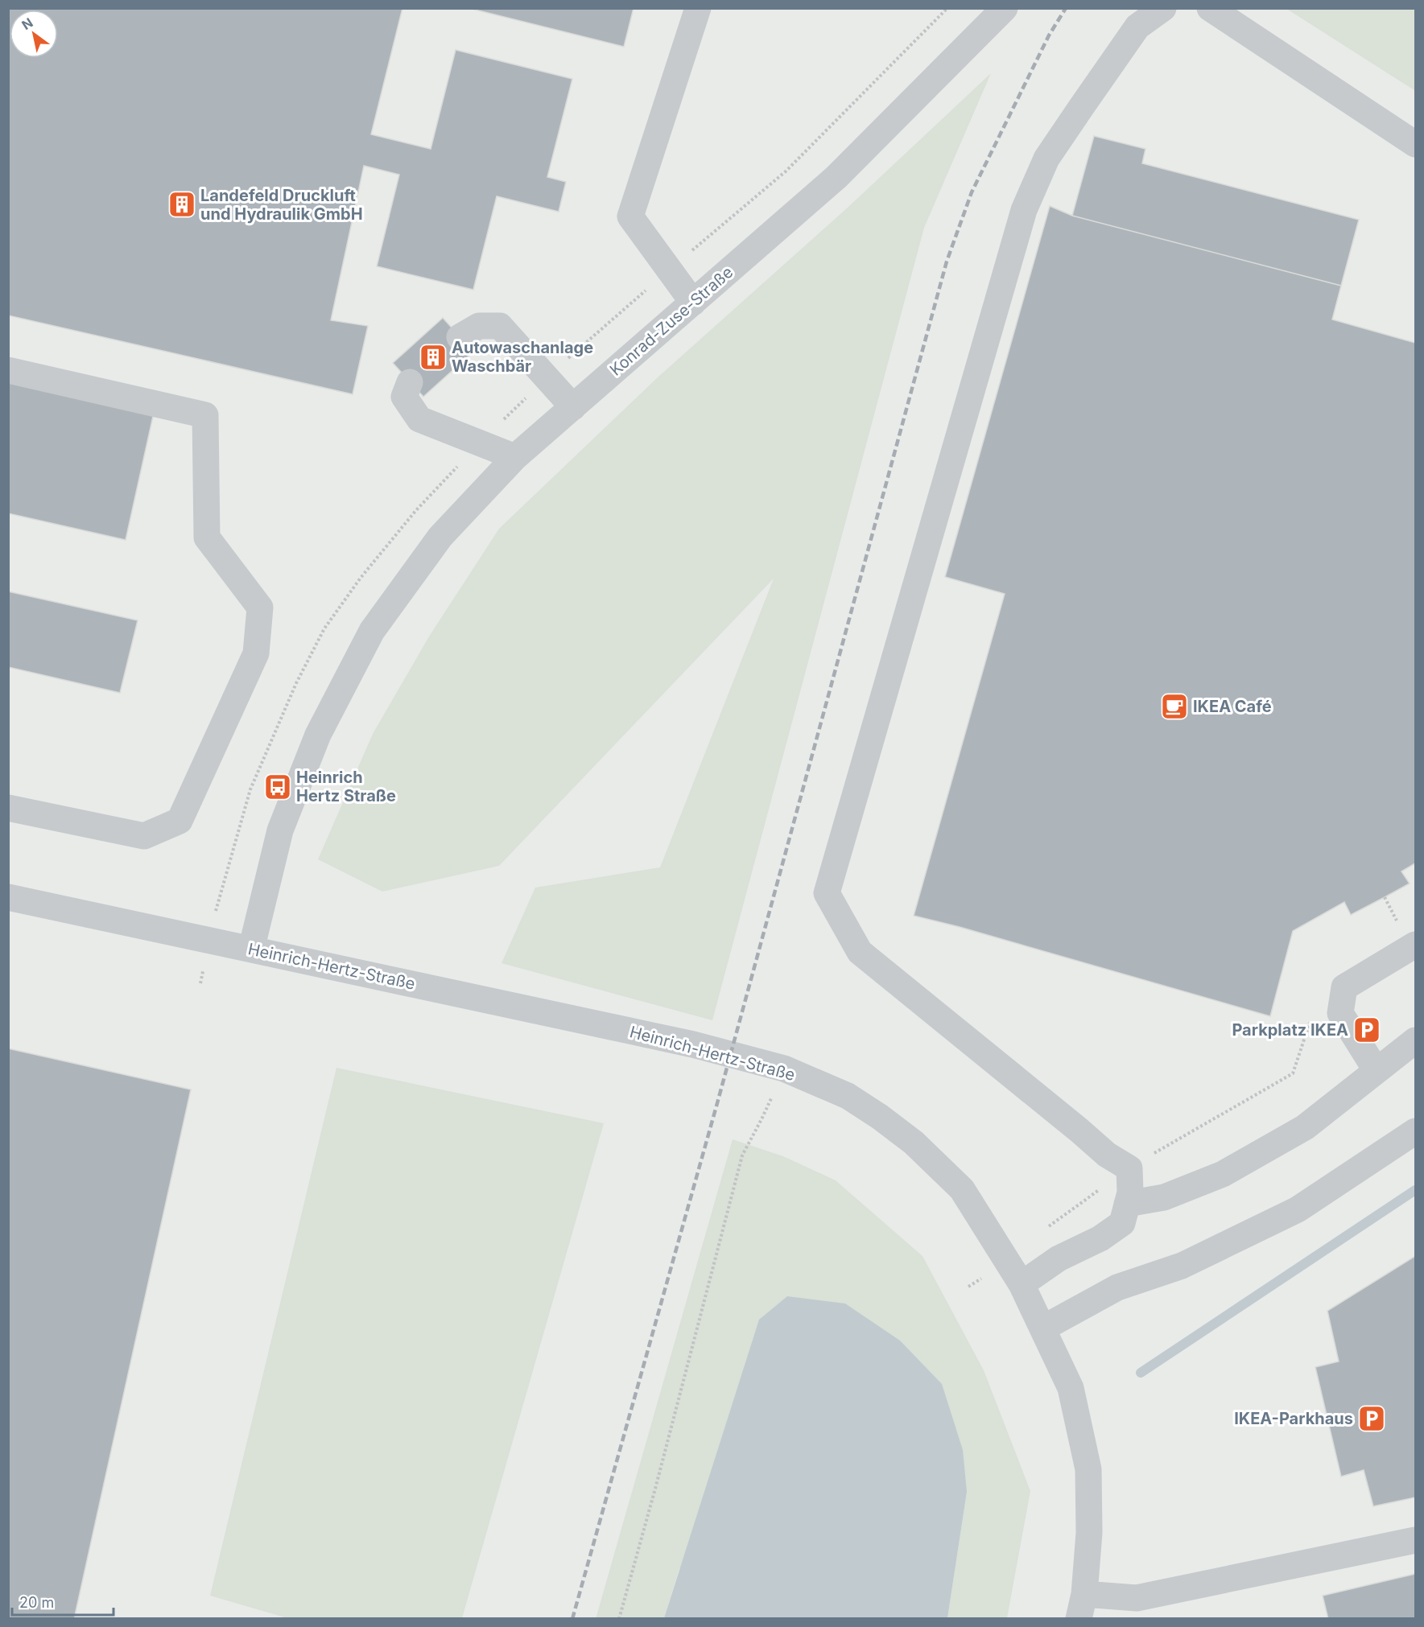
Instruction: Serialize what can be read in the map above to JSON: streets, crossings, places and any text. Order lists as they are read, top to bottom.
{
  "streets": {
    "street": ["Konrad-Zuse-Straße", "Heinrich-Hertz-Straße"]
  },
  "crossings": [
    ["Konrad-Zuse-Straße", "Heinrich-Hertz-Straße"]
  ],
  "places": {
    "building": ["Landefeld Druckluft und Hydraulik GmbH", "Autowaschanlage Waschbär"],
    "cafe": ["IKEA Café"],
    "bus stop": ["Heinrich Hertz Straße"],
    "parking": ["Parkplatz IKEA", "IKEA-Parkhaus"]
  },
  "scale_bar": "20 m",
  "north": "top left"
}
